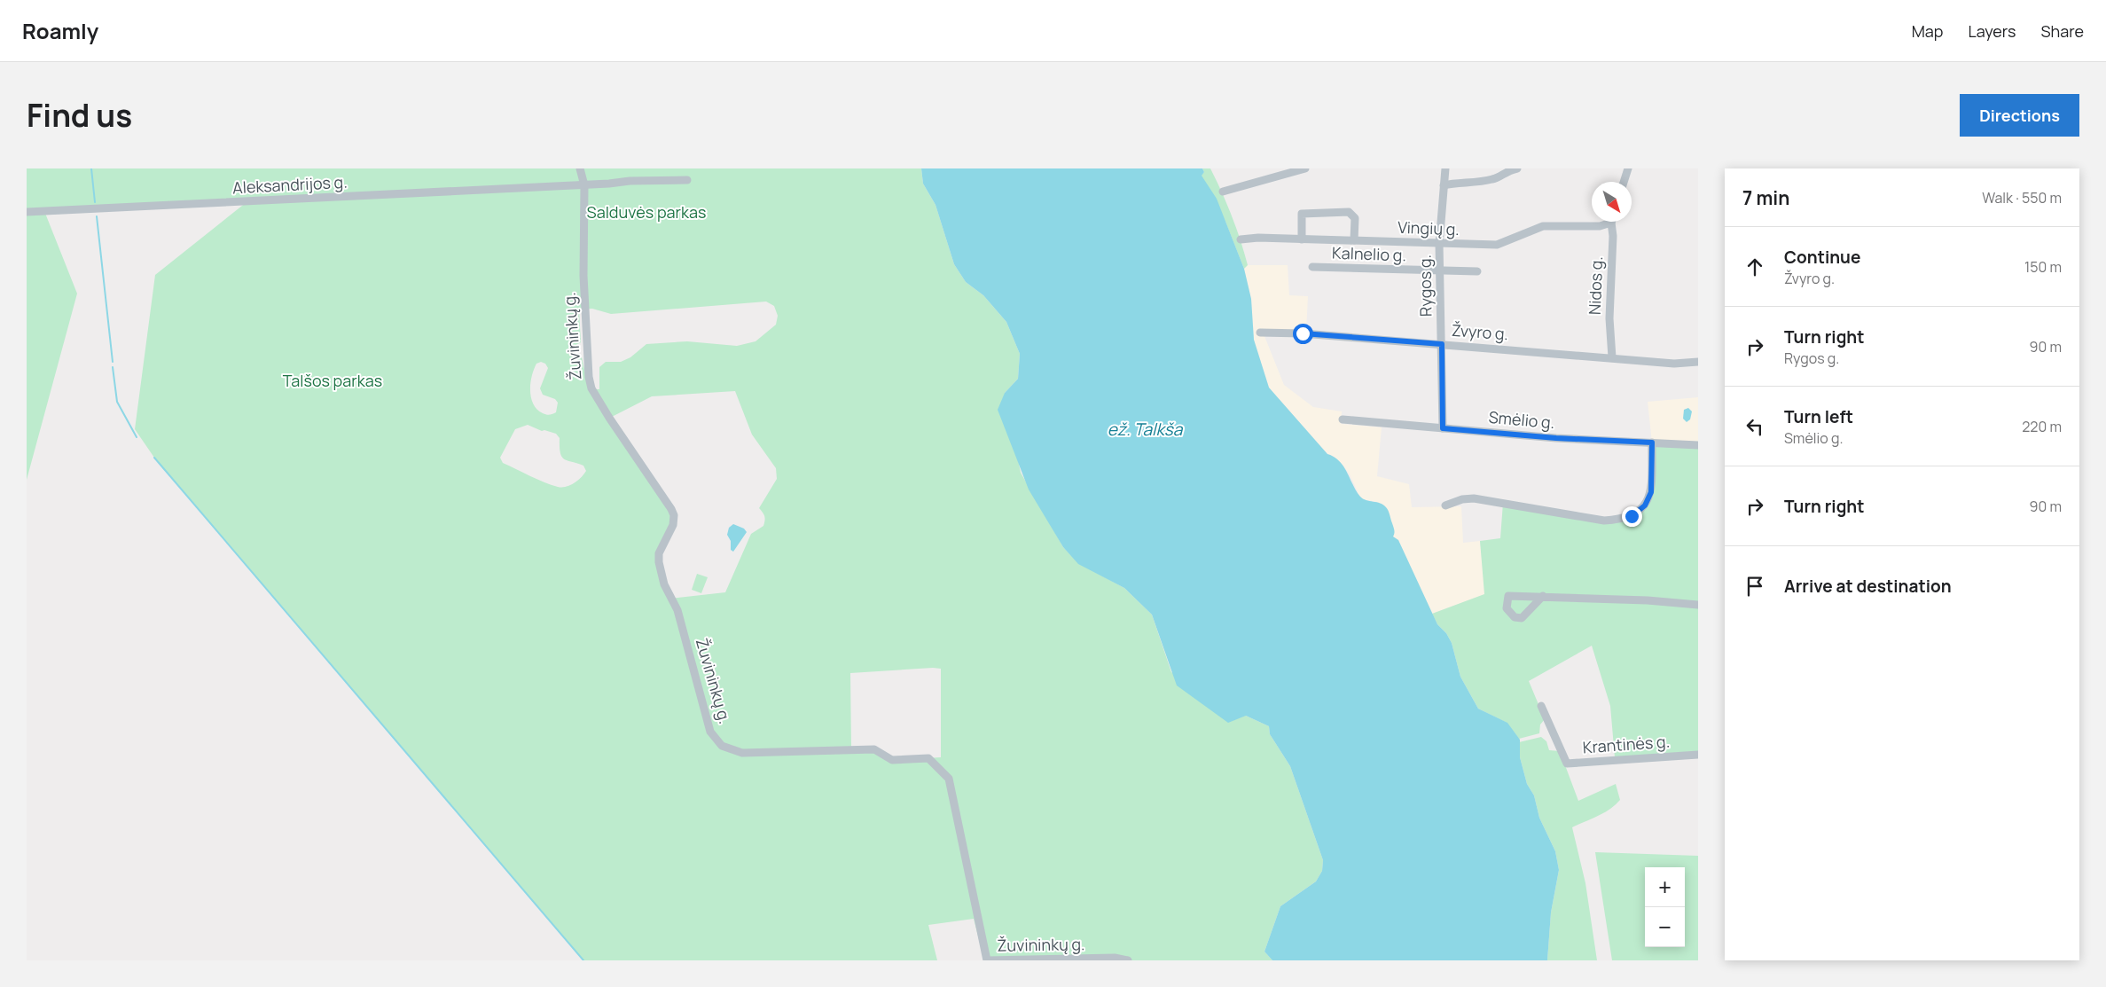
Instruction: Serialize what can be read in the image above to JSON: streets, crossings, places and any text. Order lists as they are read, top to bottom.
{
  "streets": {
    "street": [
      "Aleksandrijos g.",
      "Vingių g.",
      "Kalnelio g.",
      "Rygos g.",
      "Nidos g.",
      "Žvyro g.",
      "Žuvininkų g.",
      "Smėlio g.",
      "Krantinės g."
    ]
  },
  "crossings": [
    ["Aleksandrijos g.", "Žuvininkų g."],
    ["Vingių g.", "Rygos g."],
    ["Kalnelio g.", "Rygos g."],
    ["Rygos g.", "Žvyro g."],
    ["Rygos g.", "Smėlio g."],
    ["Nidos g.", "Žvyro g."]
  ],
  "water": ["ež. Talkša"],
  "parks": ["Salduvės parkas", "Talšos parkas"],
  "north": "bottom right",
  "page": {
    "header": "Roamly",
    "nav": ["Map", "Layers", "Share"],
    "title": "Find us",
    "buttons": "Directions",
    "heading": ["7 min", "Walk · 550 m"],
    "list": [
      ["Continue", "Žvyro g.", "150 m"],
      ["Turn right", "Rygos g.", "90 m"],
      ["Turn left", "Smėlio g.", "220 m"],
      ["Turn right", "90 m"],
      "Arrive at destination"
    ],
    "map_buttons": ["+", "−"]
  }
}
